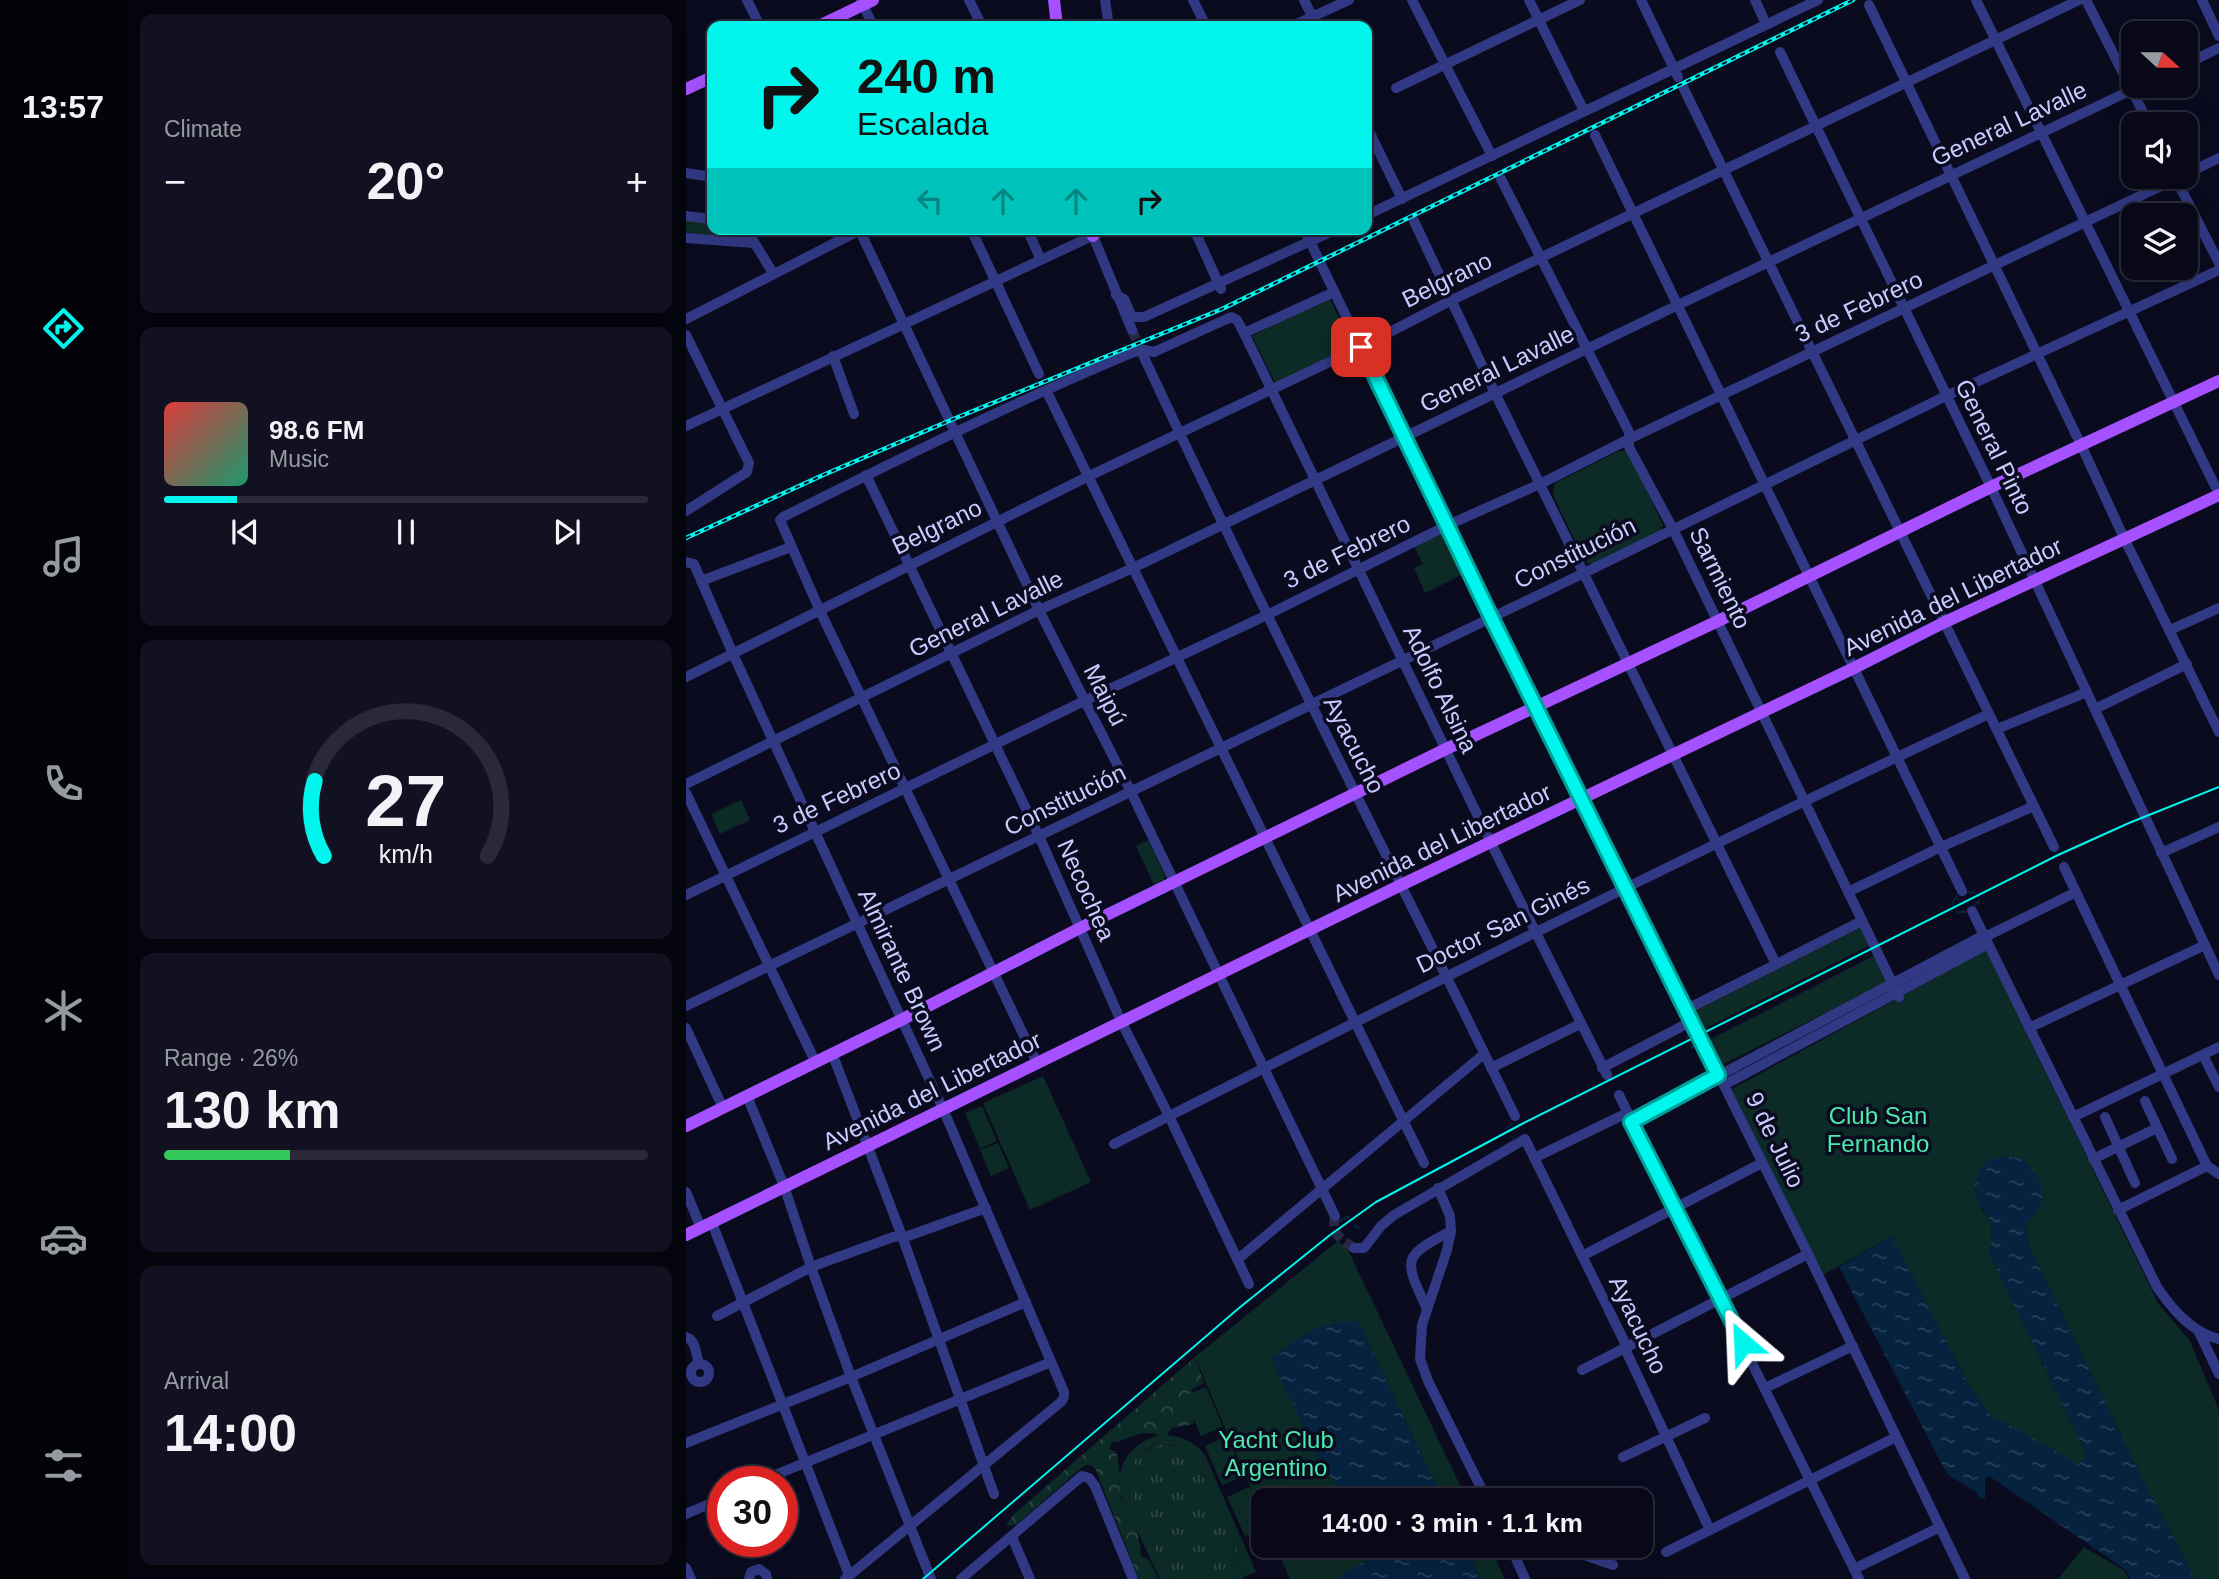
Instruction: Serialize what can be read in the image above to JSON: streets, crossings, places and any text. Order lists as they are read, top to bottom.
{
  "streets": {
    "main road": ["Avenida del Libertador"],
    "street": [
      "General Lavalle",
      "Belgrano",
      "3 de Febrero",
      "General Pinto",
      "Constitución",
      "Sarmiento",
      "Adolfo Alsina",
      "Maipú",
      "Ayacucho",
      "Necochea",
      "Doctor San Ginés",
      "Almirante Brown",
      "9 de Julio"
    ]
  },
  "crossings": [
    ["General Lavalle", "General Pinto"],
    ["General Lavalle", "Sarmiento"],
    ["General Lavalle", "Adolfo Alsina"],
    ["General Lavalle", "Maipú"],
    ["General Lavalle", "Ayacucho"],
    ["General Lavalle", "Necochea"],
    ["General Lavalle", "Almirante Brown"],
    ["General Lavalle", "9 de Julio"],
    ["Belgrano", "General Pinto"],
    ["Belgrano", "Sarmiento"],
    ["Belgrano", "Adolfo Alsina"],
    ["Belgrano", "Maipú"],
    ["Belgrano", "Ayacucho"],
    ["Belgrano", "Necochea"],
    ["Belgrano", "Almirante Brown"],
    ["Belgrano", "9 de Julio"],
    ["3 de Febrero", "General Pinto"],
    ["3 de Febrero", "Sarmiento"],
    ["3 de Febrero", "Adolfo Alsina"],
    ["3 de Febrero", "Maipú"],
    ["3 de Febrero", "Ayacucho"],
    ["3 de Febrero", "Necochea"],
    ["3 de Febrero", "Almirante Brown"],
    ["3 de Febrero", "9 de Julio"],
    ["General Pinto", "Constitución"],
    ["General Pinto", "Avenida del Libertador"],
    ["Constitución", "Sarmiento"],
    ["Constitución", "Adolfo Alsina"],
    ["Constitución", "Maipú"],
    ["Constitución", "Ayacucho"],
    ["Constitución", "Necochea"],
    ["Constitución", "Almirante Brown"],
    ["Constitución", "9 de Julio"],
    ["Sarmiento", "Avenida del Libertador"],
    ["Sarmiento", "Doctor San Ginés"],
    ["Avenida del Libertador", "Adolfo Alsina"],
    ["Avenida del Libertador", "Maipú"],
    ["Avenida del Libertador", "Ayacucho"],
    ["Avenida del Libertador", "Necochea"],
    ["Avenida del Libertador", "Almirante Brown"],
    ["Avenida del Libertador", "9 de Julio"],
    ["Adolfo Alsina", "Ayacucho"],
    ["Adolfo Alsina", "Doctor San Ginés"],
    ["Adolfo Alsina", "9 de Julio"],
    ["Maipú", "Doctor San Ginés"],
    ["Ayacucho", "Doctor San Ginés"],
    ["Necochea", "Doctor San Ginés"],
    ["Doctor San Ginés", "9 de Julio"]
  ],
  "parks": ["Club San Fernando", "Yacht Club Argentino"],
  "north": "right",
  "page": {
    "tabs": "13:57",
    "tile": [
      "Climate",
      ["Range · 26%", "130 km"],
      ["Arrival", "14:00"]
    ],
    "turn": ["240 m", "Escalada"],
    "heat": ["−", "20°", "+"],
    "song": ["98.6 FM", "Music"],
    "limit": "30",
    "trip": "14:00 · 3 min · 1.1 km",
    "gauge": ["27", "km/h"]
  }
}
